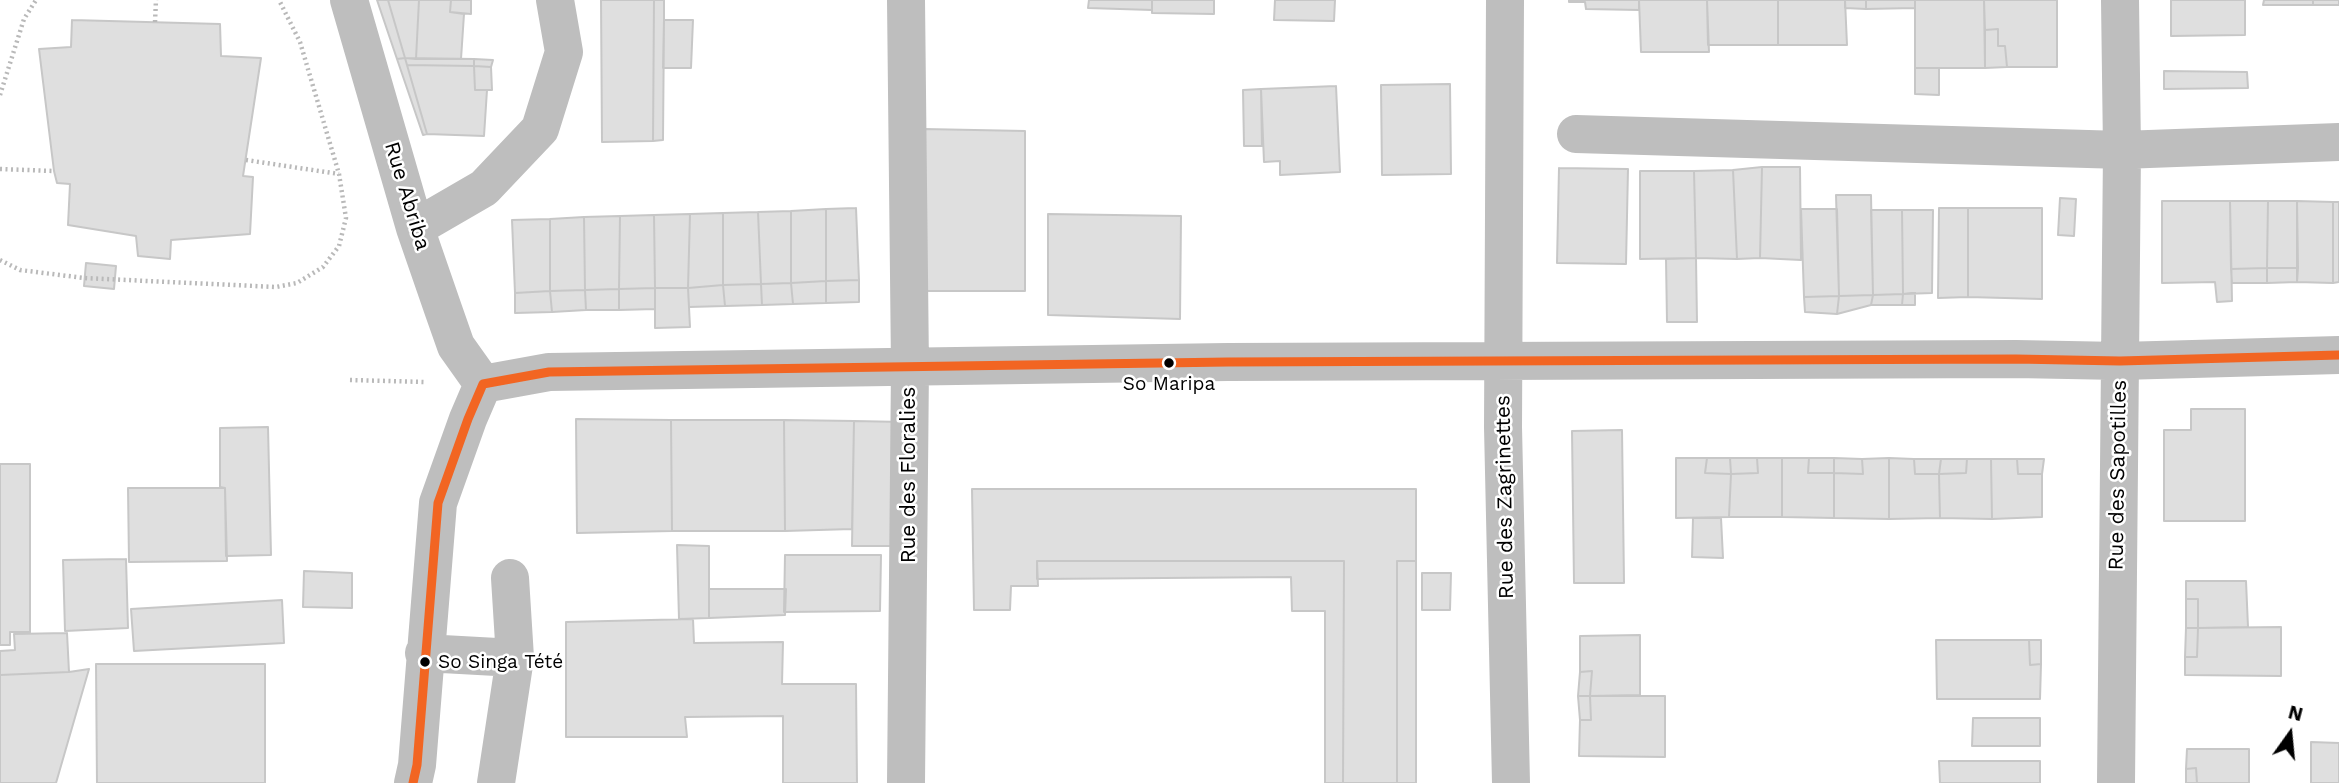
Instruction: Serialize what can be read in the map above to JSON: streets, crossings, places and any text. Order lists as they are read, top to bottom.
{
  "streets": {
    "street": [
      "Rue Abriba",
      "Rue des Floralies",
      "Rue des Sapotilles",
      "Rue des Zagrinettes"
    ]
  },
  "places": ["So Maripa", "So Singa Tété"],
  "north": "top"
}
